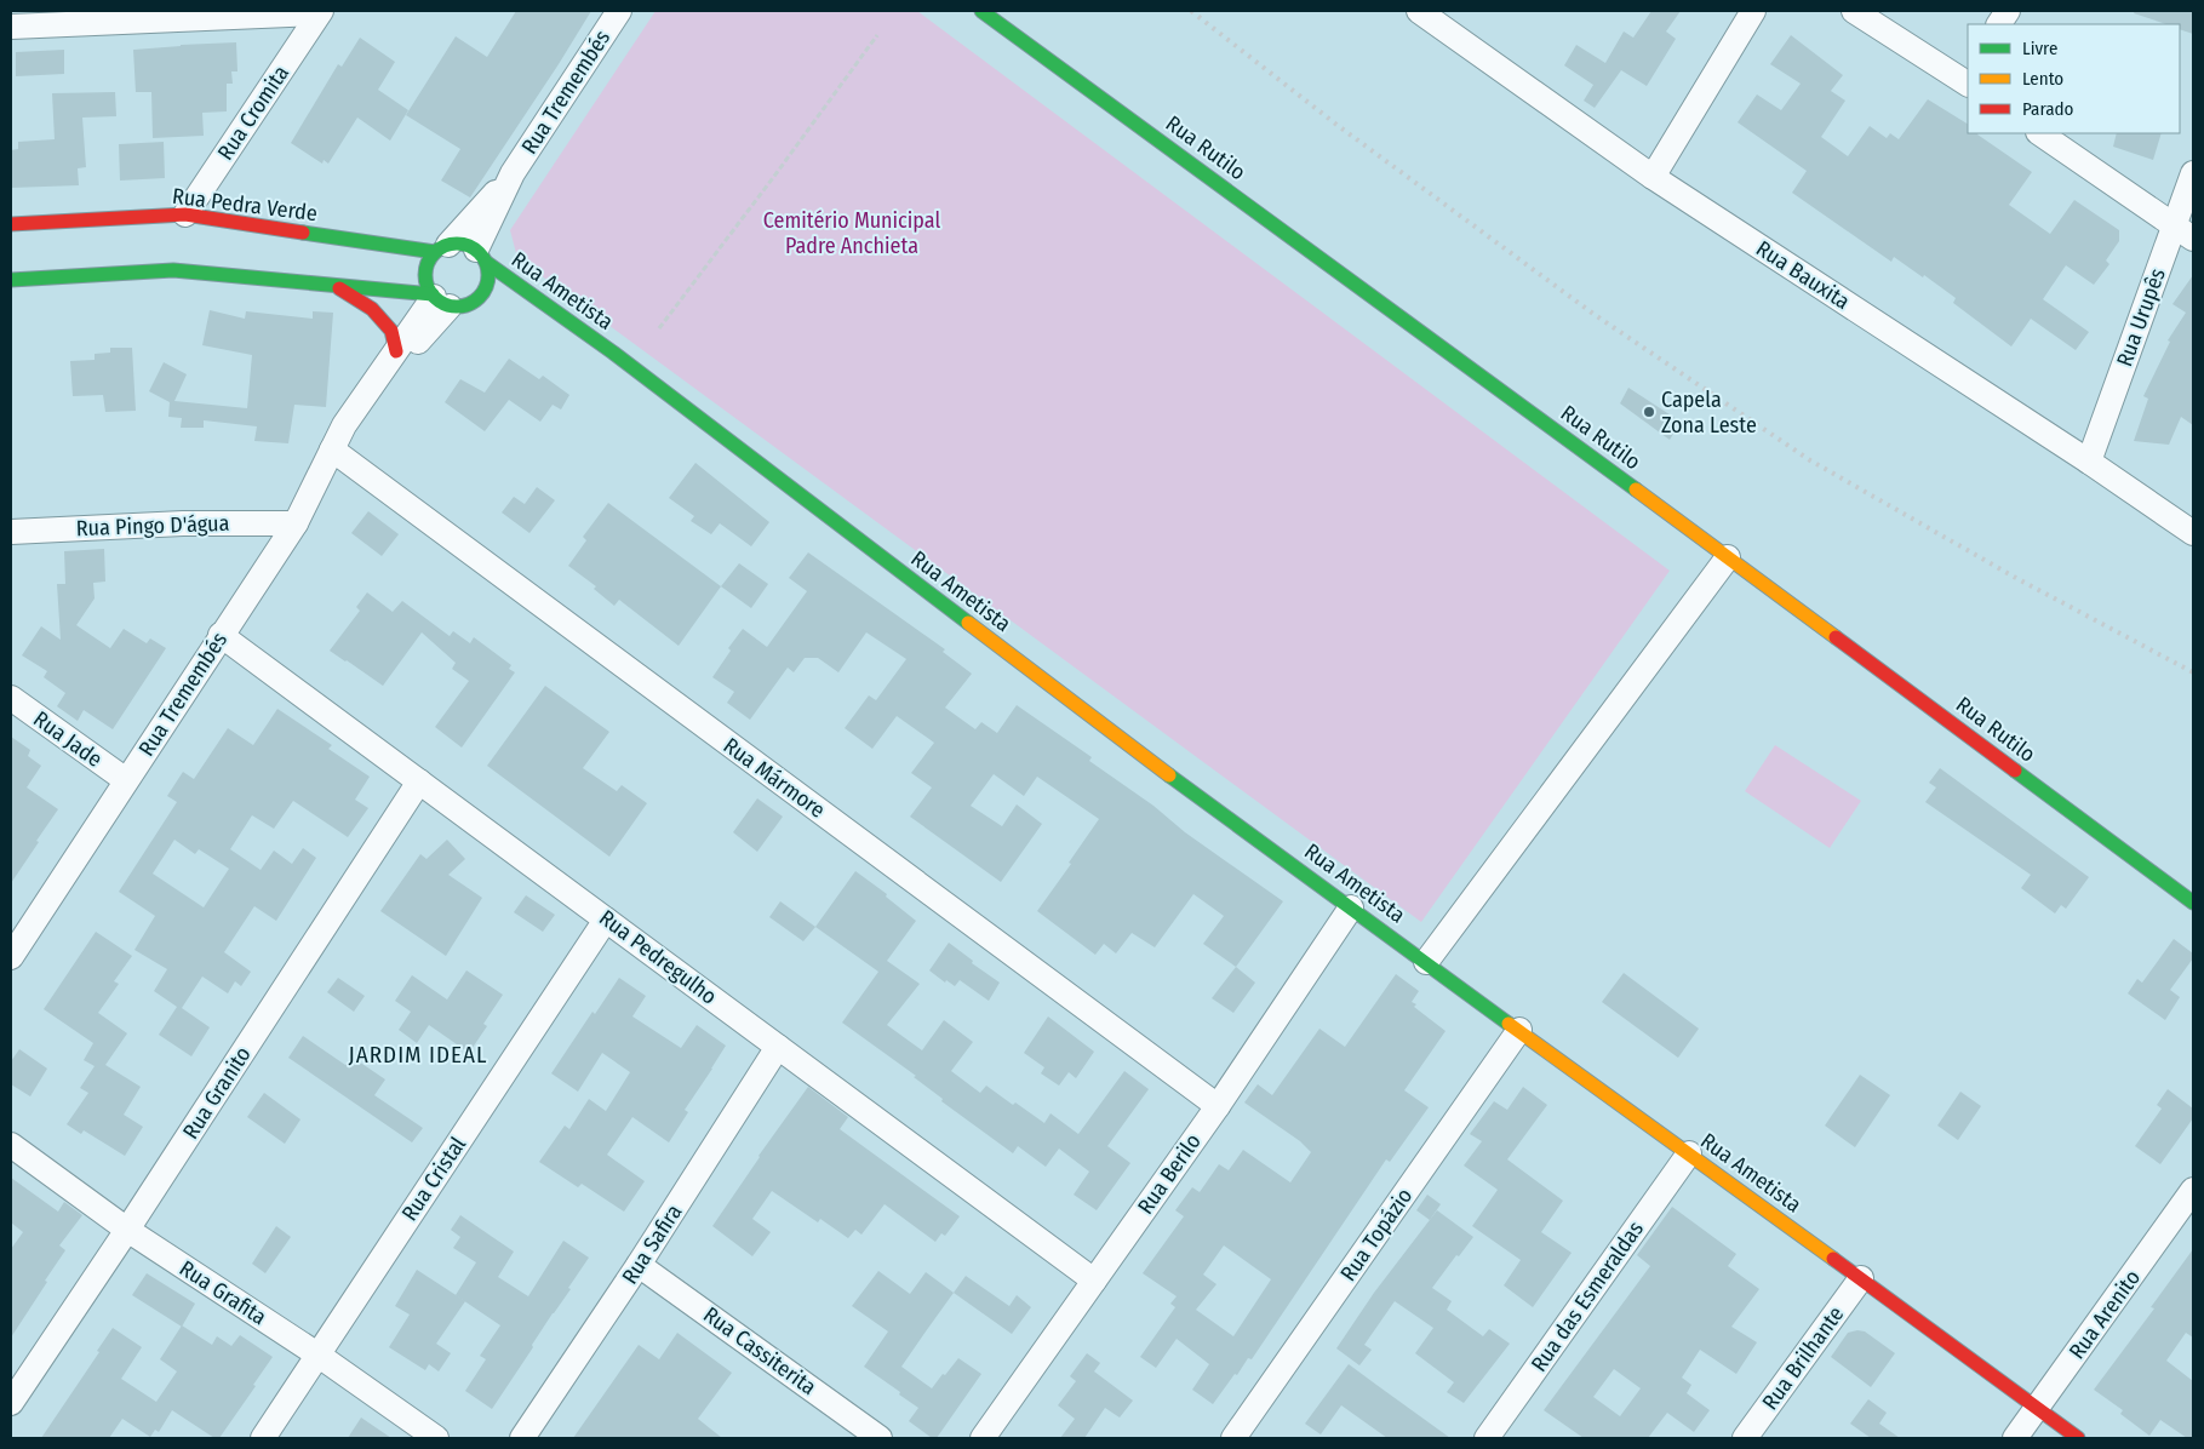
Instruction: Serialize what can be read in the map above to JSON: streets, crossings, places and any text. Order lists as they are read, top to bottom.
{
  "streets": {
    "street": [
      "Rua Tremembés",
      "Rua Cromita",
      "Rua Rutilo",
      "Rua Pedra Verde",
      "Rua Bauxita",
      "Rua Ametista",
      "Rua Urupês",
      "Rua Pingo D'água",
      "Rua Jade",
      "Rua Mármore",
      "Rua Pedregulho",
      "Rua Granito",
      "Rua Berilo",
      "Rua Cristal",
      "Rua Topázio",
      "Rua Safira",
      "Rua Grafita",
      "Rua das Esmeraldas",
      "Rua Arenito",
      "Rua Cassiterita",
      "Rua Brilhante"
    ]
  },
  "crossings": [
    ["Rua Tremembés", "Rua Pedra Verde"],
    ["Rua Tremembés", "Rua Ametista"],
    ["Rua Tremembés", "Rua Pingo D'água"],
    ["Rua Tremembés", "Rua Jade"],
    ["Rua Tremembés", "Rua Mármore"],
    ["Rua Tremembés", "Rua Pedregulho"],
    ["Rua Cromita", "Rua Pedra Verde"],
    ["Rua Pedra Verde", "Rua Ametista"],
    ["Rua Bauxita", "Rua Urupês"],
    ["Rua Ametista", "Rua Berilo"],
    ["Rua Ametista", "Rua Topázio"],
    ["Rua Ametista", "Rua das Esmeraldas"],
    ["Rua Ametista", "Rua Arenito"],
    ["Rua Ametista", "Rua Brilhante"],
    ["Rua Mármore", "Rua Berilo"],
    ["Rua Pedregulho", "Rua Granito"],
    ["Rua Pedregulho", "Rua Berilo"],
    ["Rua Pedregulho", "Rua Cristal"],
    ["Rua Pedregulho", "Rua Safira"],
    ["Rua Granito", "Rua Grafita"],
    ["Rua Cristal", "Rua Grafita"],
    ["Rua Safira", "Rua Cassiterita"]
  ],
  "districts": ["JARDIM IDEAL"],
  "parks": ["Cemitério Municipal Padre Anchieta"],
  "places": ["Capela Zona Leste"],
  "legend": ["Livre", "Lento", "Parado"]
}
